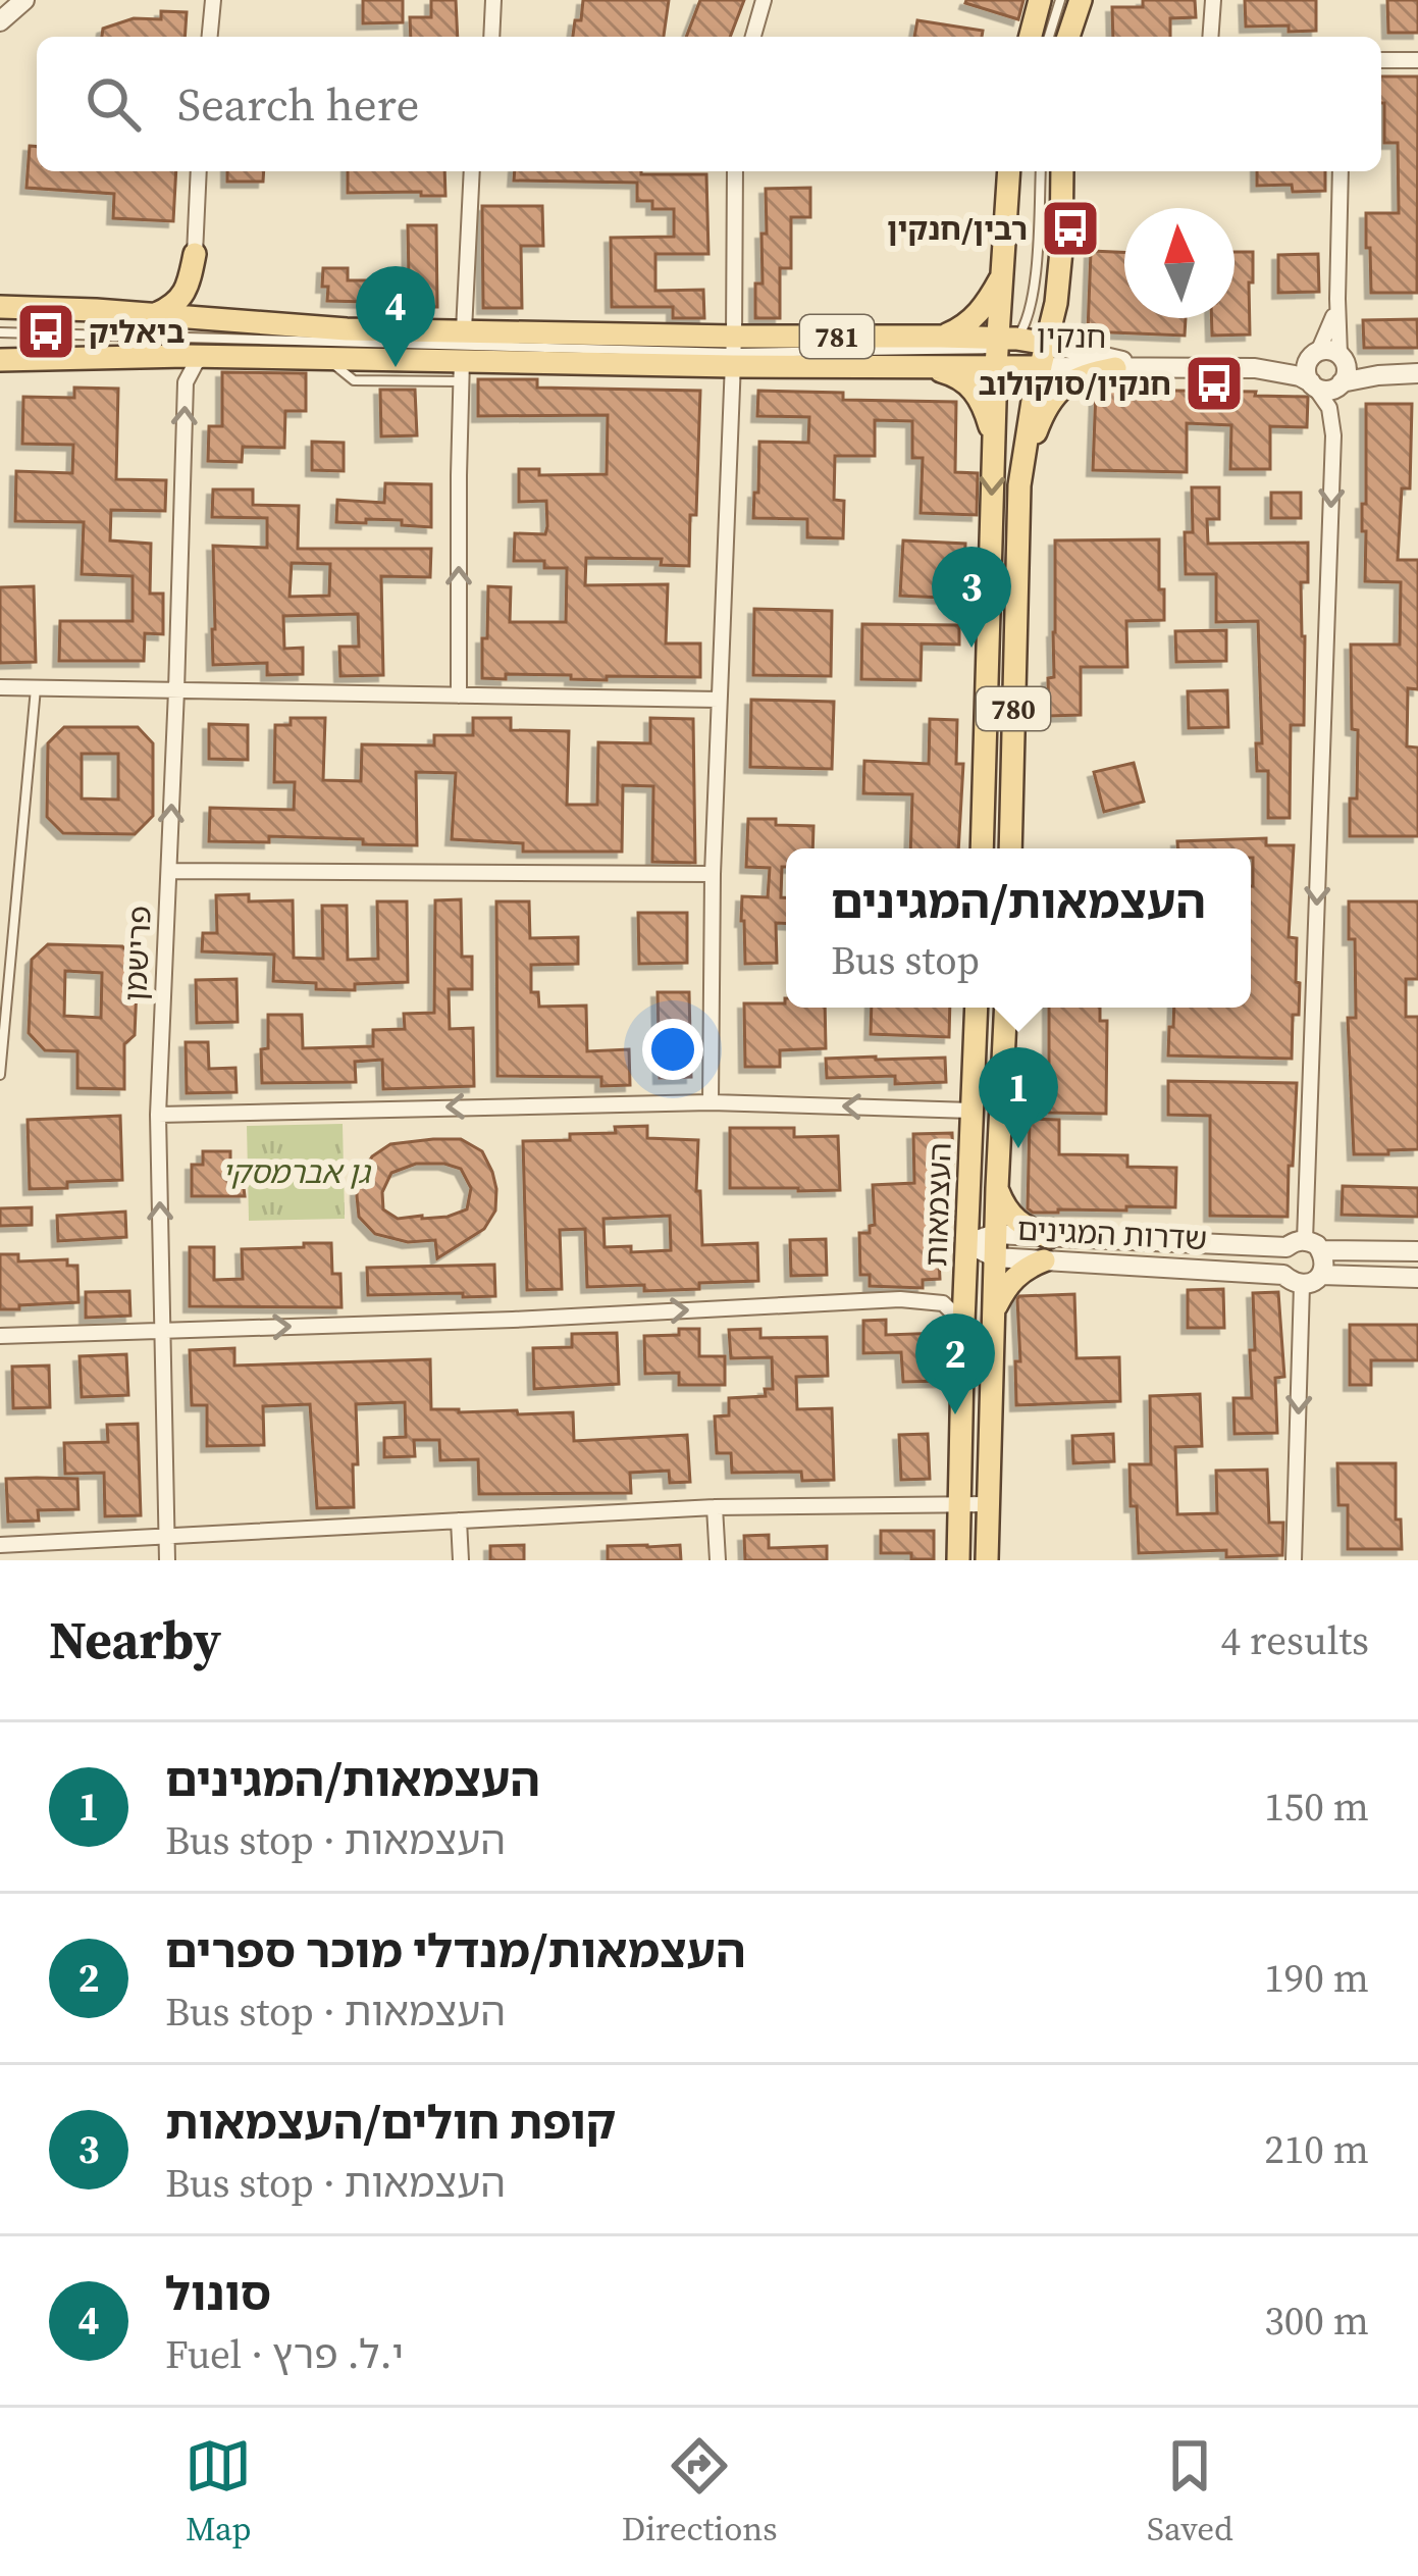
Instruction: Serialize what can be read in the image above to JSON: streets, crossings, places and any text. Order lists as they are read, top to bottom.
{
  "streets": {
    "main road": [
      "781",
      "חנקין",
      "780",
      "העצמאות"
    ],
    "street": ["פרישמן", "שדרות המגינים"]
  },
  "crossings": [
    ["781", "חנקין"],
    ["781", "780"],
    ["781", "פרישמן"],
    ["חנקין", "780"],
    ["העצמאות", "שדרות המגינים"]
  ],
  "one_way": ["פרישמן"],
  "parks": ["גן אברמסקי"],
  "places": {
    "bus stop": ["רבין/חנקין", "ביאליק", "חנקין/סוקולוב"]
  },
  "north": "top",
  "page": {
    "search": "Search here",
    "pins": [
      "4",
      "3",
      "1",
      "2"
    ],
    "popup": ["העצמאות/המגינים", "Bus stop"],
    "heading": ["Nearby", "4 results"],
    "list": [
      {
        "mark": "1",
        "name": "העצמאות/המגינים",
        "note": "Bus stop · העצמאות",
        "value": "150 m"
      },
      {
        "mark": "2",
        "name": "העצמאות/מנדלי מוכר ספרים",
        "note": "Bus stop · העצמאות",
        "value": "190 m"
      },
      {
        "mark": "3",
        "name": "קופת חולים/העצמאות",
        "note": "Bus stop · העצמאות",
        "value": "210 m"
      },
      {
        "mark": "4",
        "name": "סונול",
        "note": "Fuel · י.ל. פרץ",
        "value": "300 m"
      }
    ],
    "nav": ["Map", "Directions", "Saved"]
  }
}
